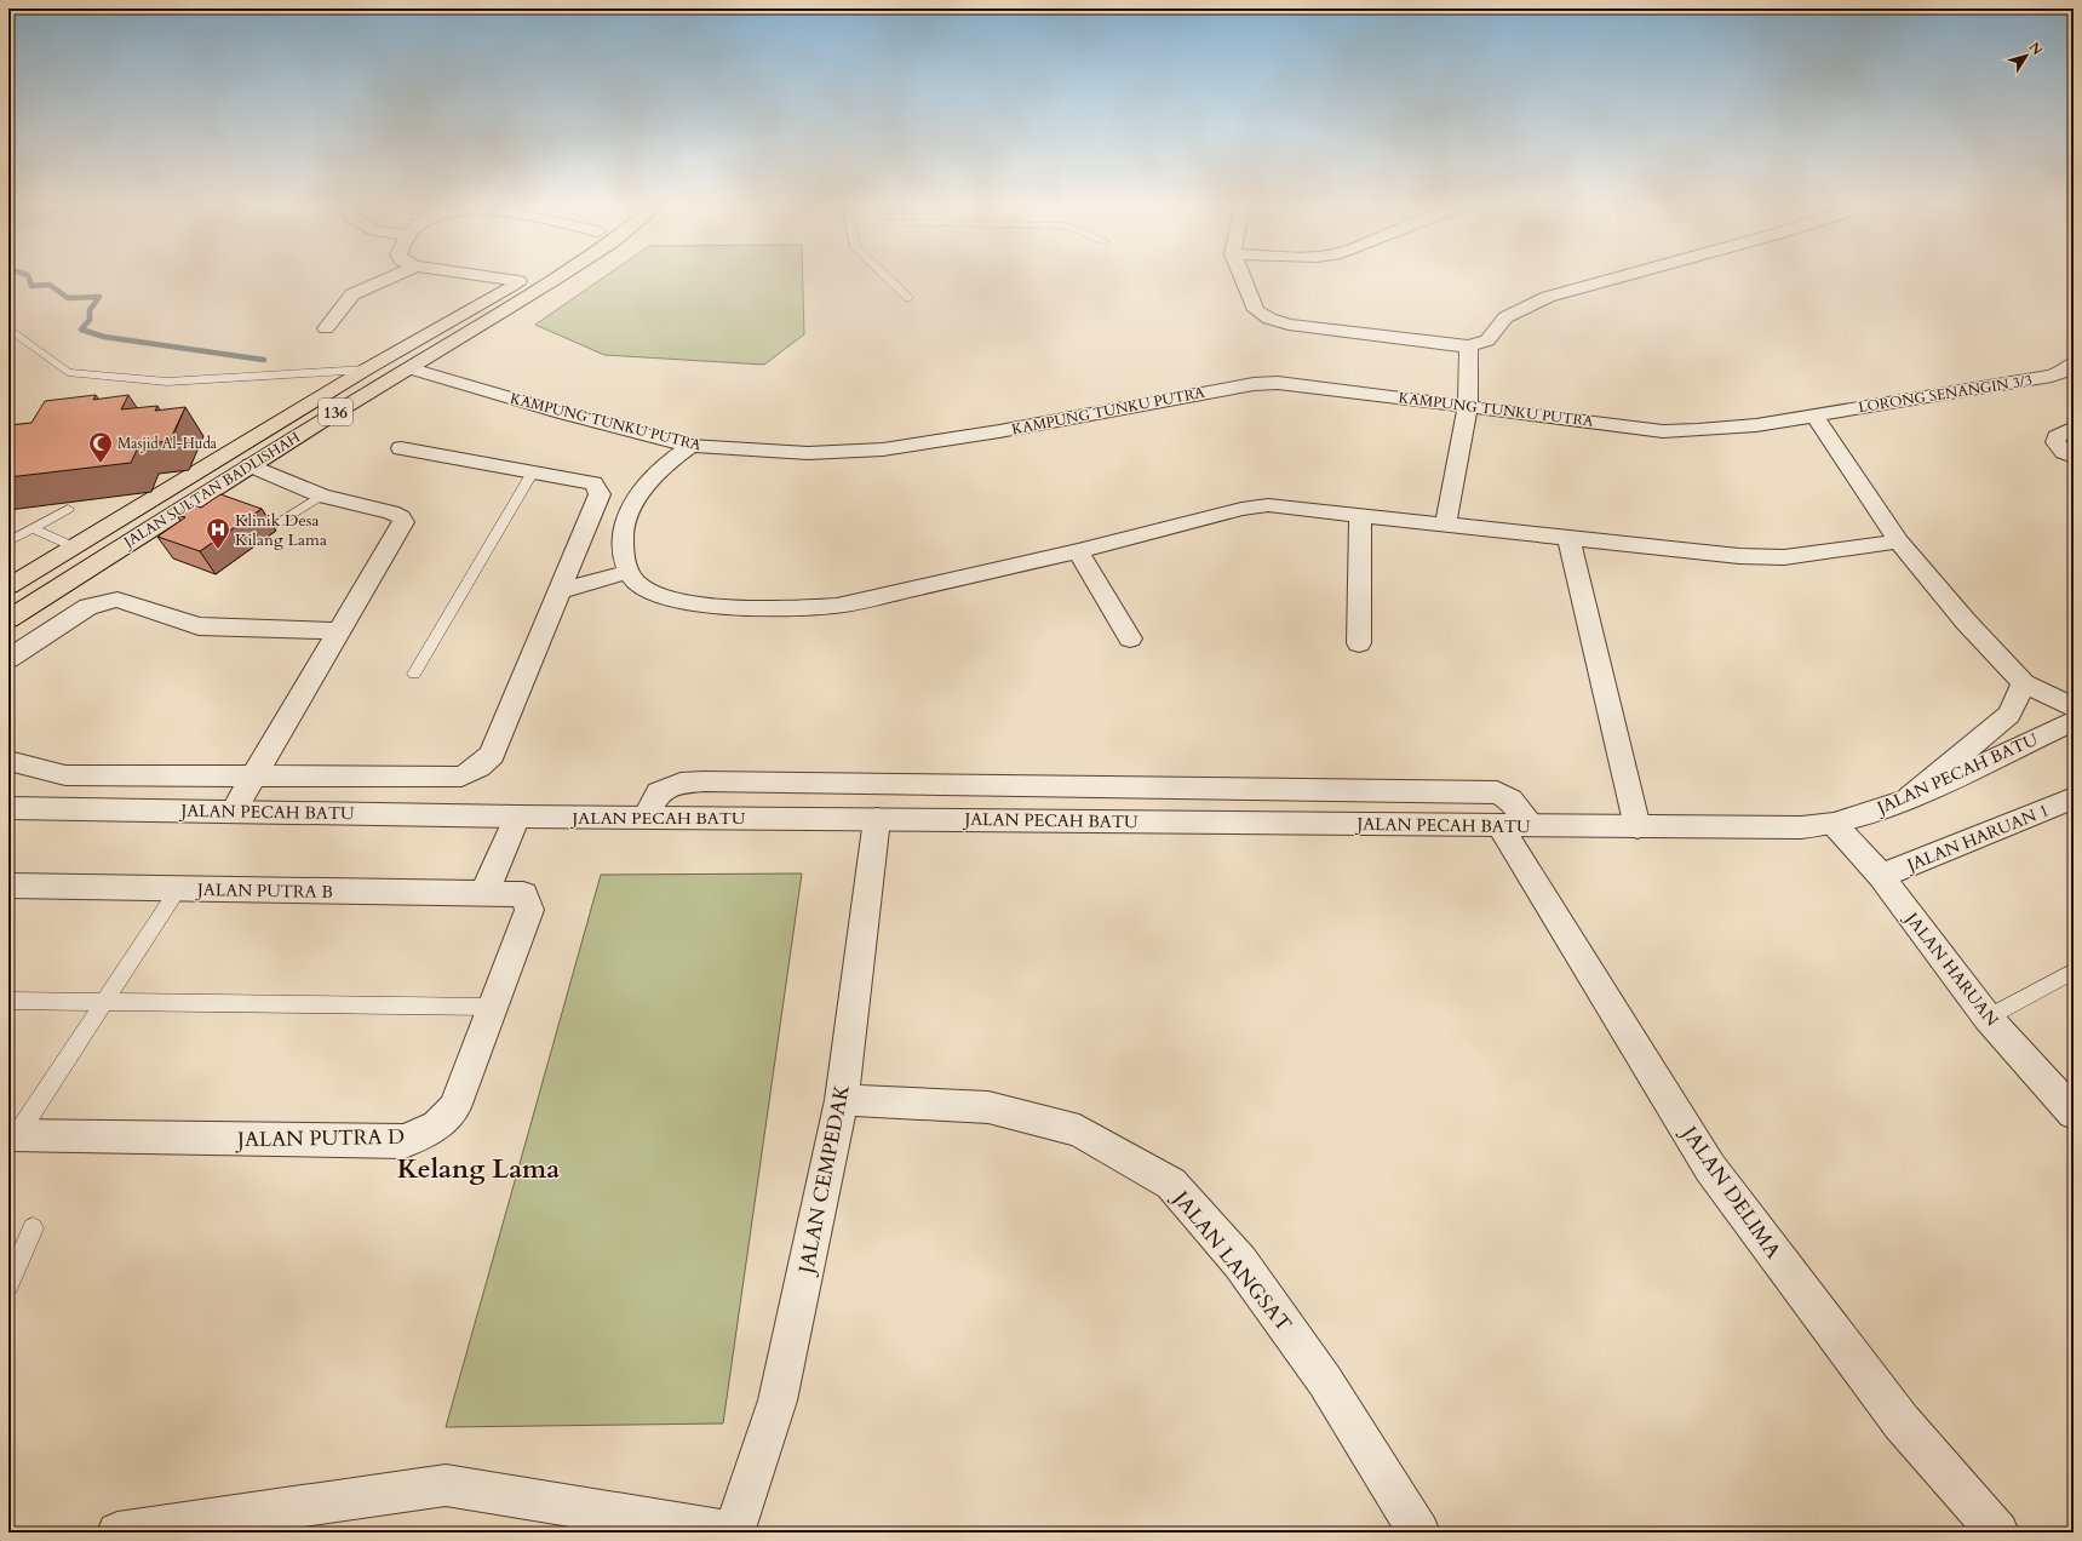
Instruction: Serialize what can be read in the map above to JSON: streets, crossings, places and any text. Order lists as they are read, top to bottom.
{
  "streets": {
    "main road": ["136", "JALAN SULTAN BADLISHAH"],
    "street": [
      "LORONG SENANGIN 3/3",
      "KAMPUNG TUNKU PUTRA",
      "JALAN PECAH BATU",
      "JALAN HARUAN 1",
      "JALAN PUTRA B",
      "JALAN HARUAN",
      "JALAN PUTRA D",
      "JALAN CEMPEDAK",
      "JALAN DELIMA",
      "JALAN LANGSAT"
    ]
  },
  "crossings": [
    ["LORONG SENANGIN 3/3", "KAMPUNG TUNKU PUTRA"],
    ["KAMPUNG TUNKU PUTRA", "JALAN SULTAN BADLISHAH"],
    ["JALAN PECAH BATU", "JALAN HARUAN"],
    ["JALAN PECAH BATU", "JALAN CEMPEDAK"],
    ["JALAN PECAH BATU", "JALAN DELIMA"],
    ["JALAN HARUAN 1", "JALAN HARUAN"],
    ["JALAN PUTRA B", "JALAN PUTRA D"],
    ["JALAN CEMPEDAK", "JALAN LANGSAT"]
  ],
  "districts": ["Kelang Lama"],
  "places": {
    "mosque": ["Masjid Al-Huda"],
    "hospital": ["Klinik Desa Kilang Lama"]
  },
  "north": "top right"
}
